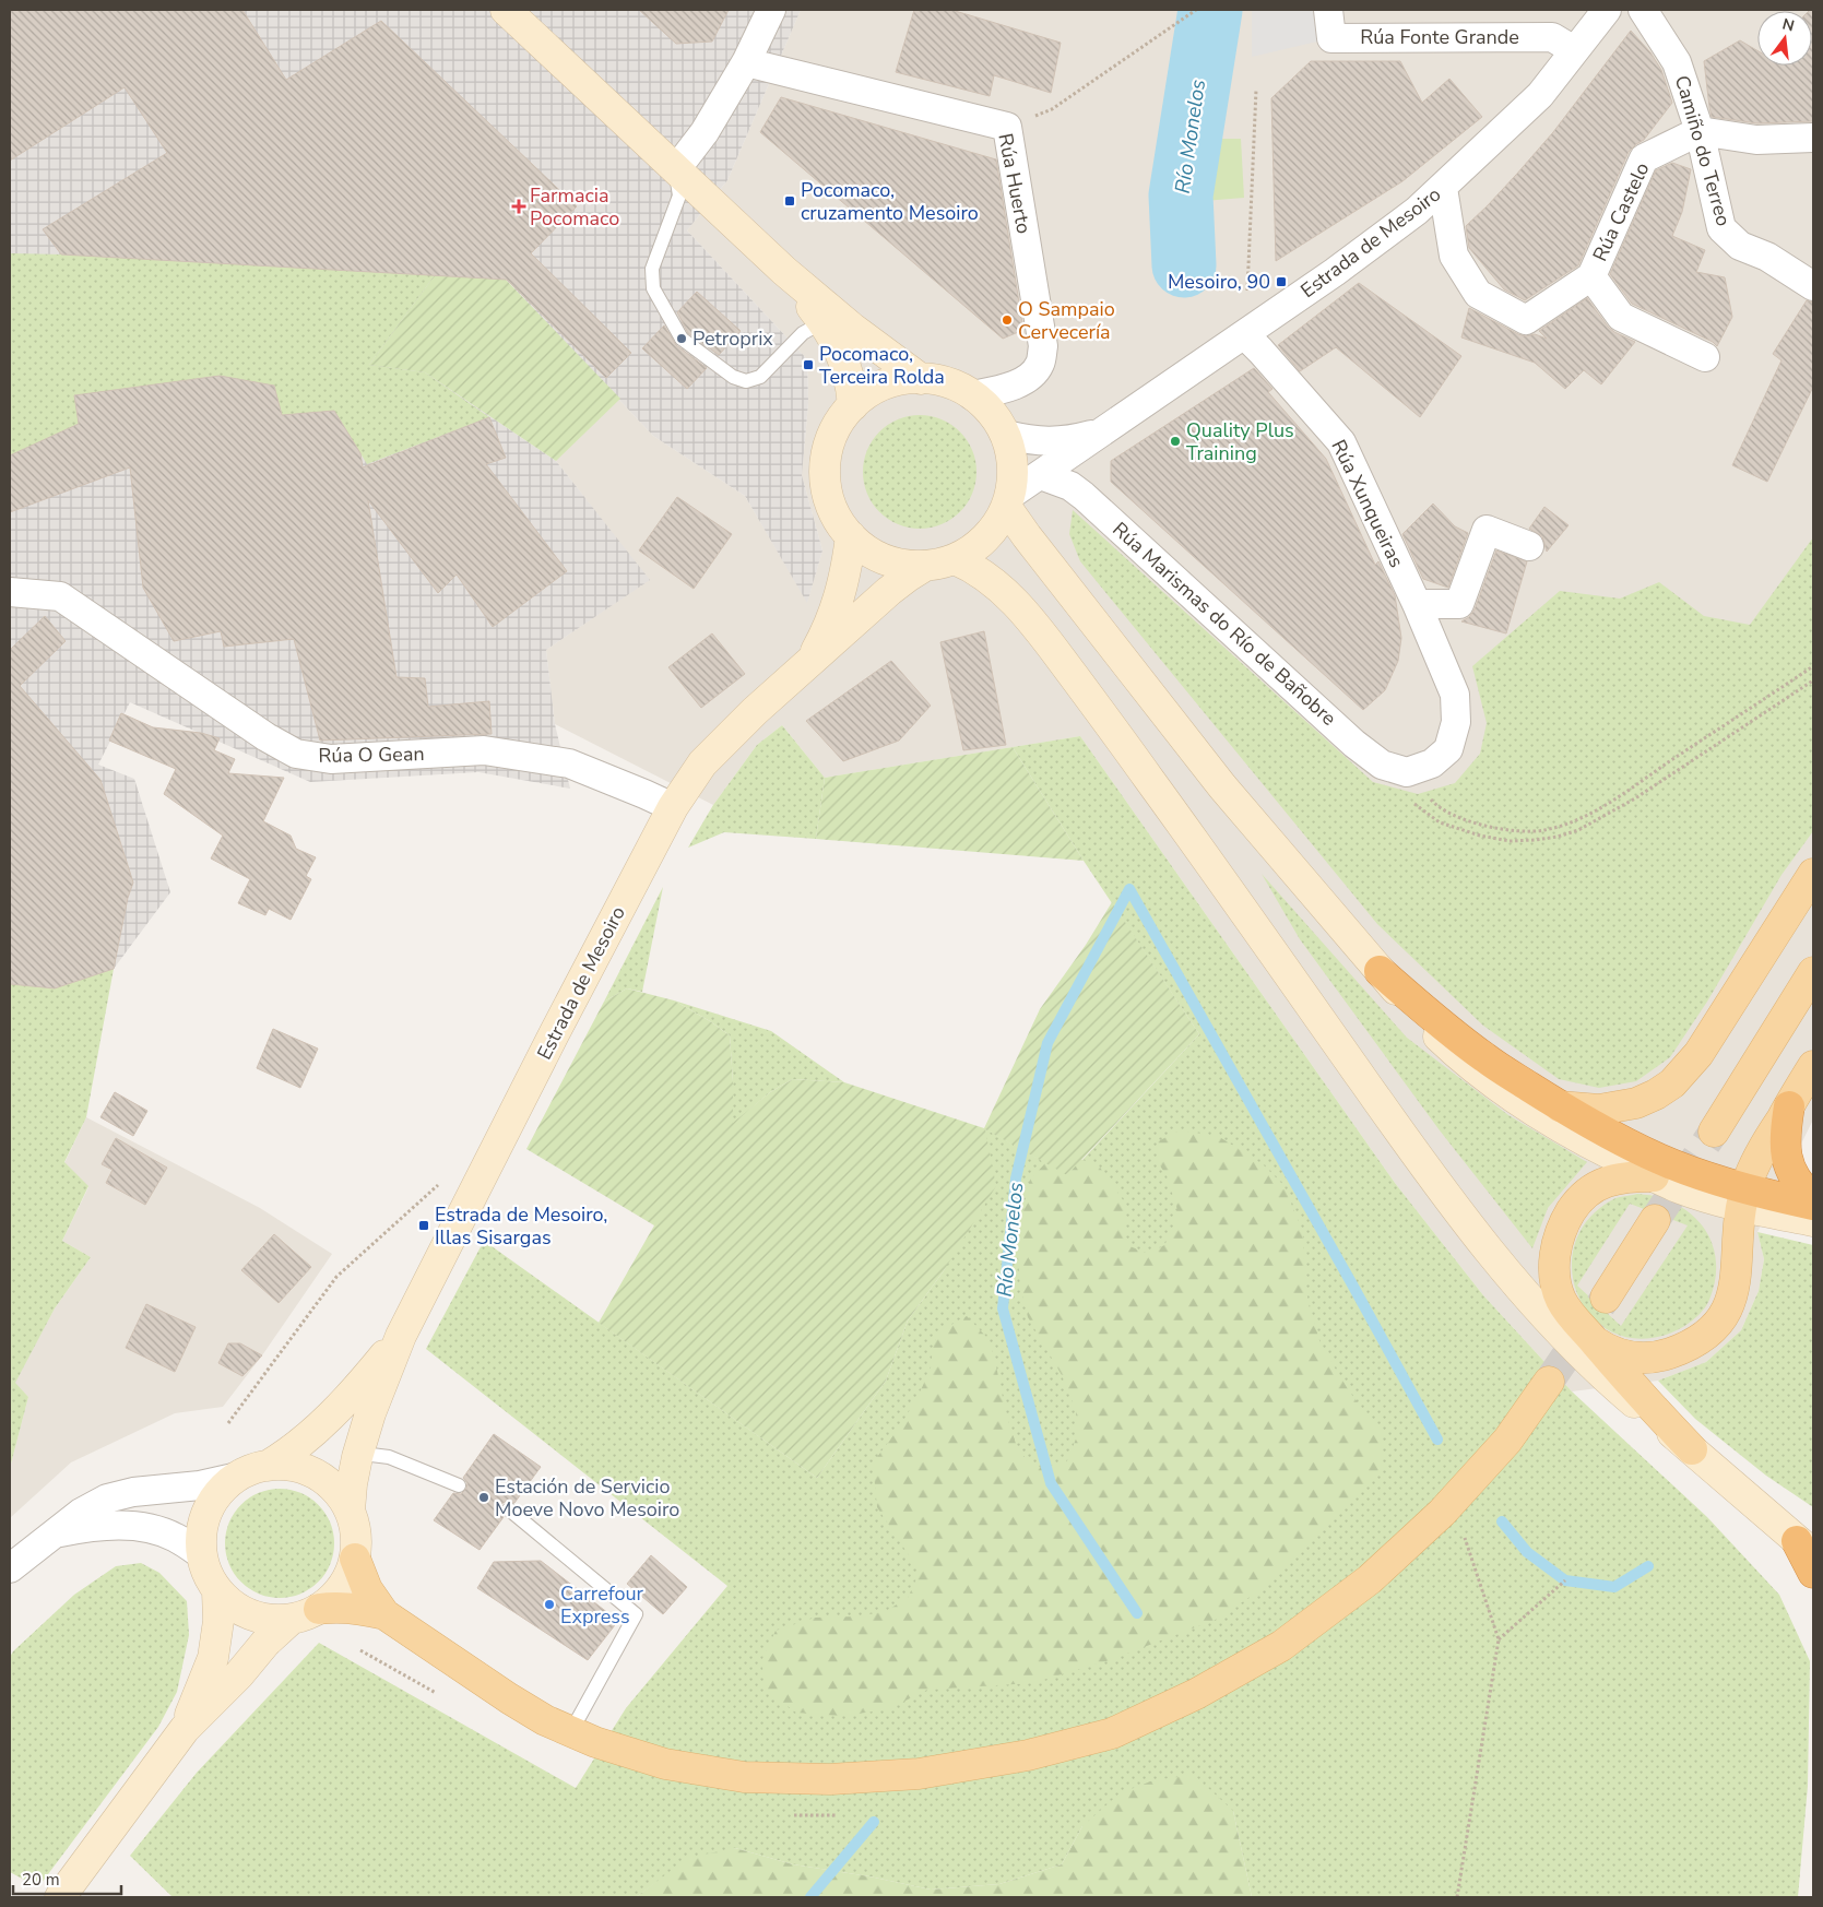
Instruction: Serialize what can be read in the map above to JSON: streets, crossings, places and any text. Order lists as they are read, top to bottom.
{
  "streets": {
    "street": [
      "Rúa Fonte Grande",
      "Camiño do Terreo",
      "Rúa Huerto",
      "Rúa Castelo",
      "Estrada de Mesoiro",
      "Rúa Xunqueiras",
      "Rúa Marismas do Río de Bañobre",
      "Rúa O Gean"
    ]
  },
  "crossings": [
    ["Rúa Fonte Grande", "Estrada de Mesoiro"],
    ["Camiño do Terreo", "Rúa Castelo"],
    ["Rúa Huerto", "Estrada de Mesoiro"],
    ["Rúa Castelo", "Estrada de Mesoiro"],
    ["Estrada de Mesoiro", "Rúa Xunqueiras"],
    ["Estrada de Mesoiro", "Rúa Marismas do Río de Bañobre"],
    ["Estrada de Mesoiro", "Rúa O Gean"],
    ["Rúa Xunqueiras", "Rúa Marismas do Río de Bañobre"]
  ],
  "water": ["Río Monelos"],
  "places": {
    "transit": [
      "Pocomaco, cruzamento Mesoiro",
      "Mesoiro, 90",
      "Pocomaco, Terceira Rolda",
      "Estrada de Mesoiro, Illas Sisargas"
    ],
    "health": ["Farmacia Pocomaco"],
    "other": [
      "O Sampaio Cervecería",
      "Petroprix",
      "Quality Plus Training",
      "Estación de Servicio Moeve Novo Mesoiro",
      "Carrefour Express"
    ]
  },
  "scale_bar": "20 m",
  "north": "top"
}
